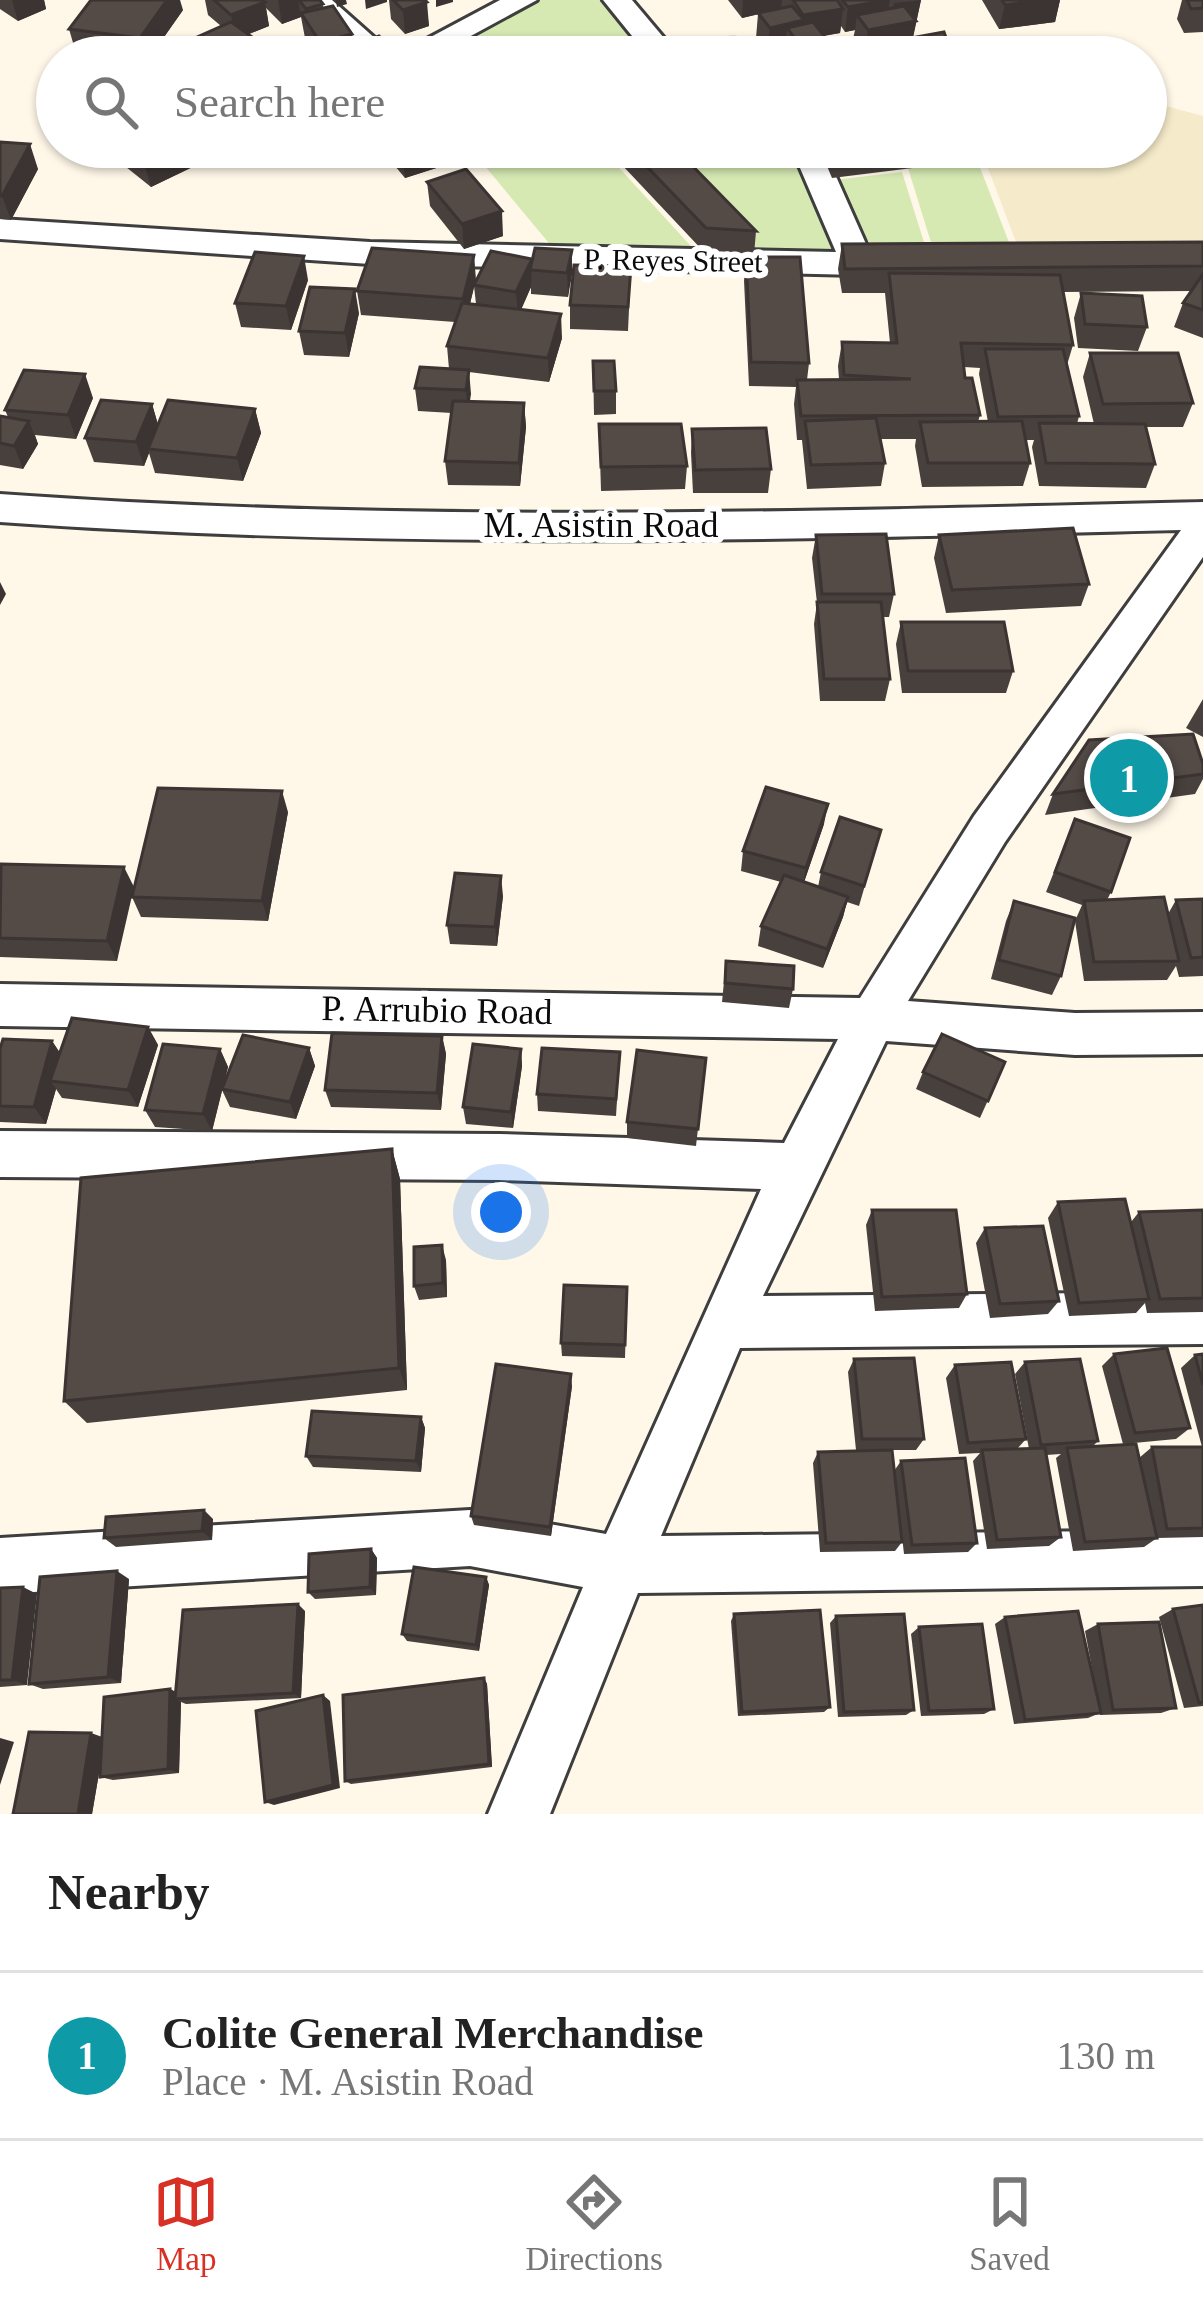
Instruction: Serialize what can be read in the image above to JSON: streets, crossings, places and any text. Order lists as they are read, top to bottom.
{
  "streets": {
    "street": ["P. Reyes Street", "M. Asistin Road", "P. Arrubio Road"]
  },
  "page": {
    "search": "Search here",
    "pins": "1",
    "heading": "Nearby",
    "list": [
      {
        "mark": "1",
        "name": "Colite General Merchandise",
        "note": "Place · M. Asistin Road",
        "value": "130 m"
      }
    ],
    "nav": ["Map", "Directions", "Saved"]
  }
}
